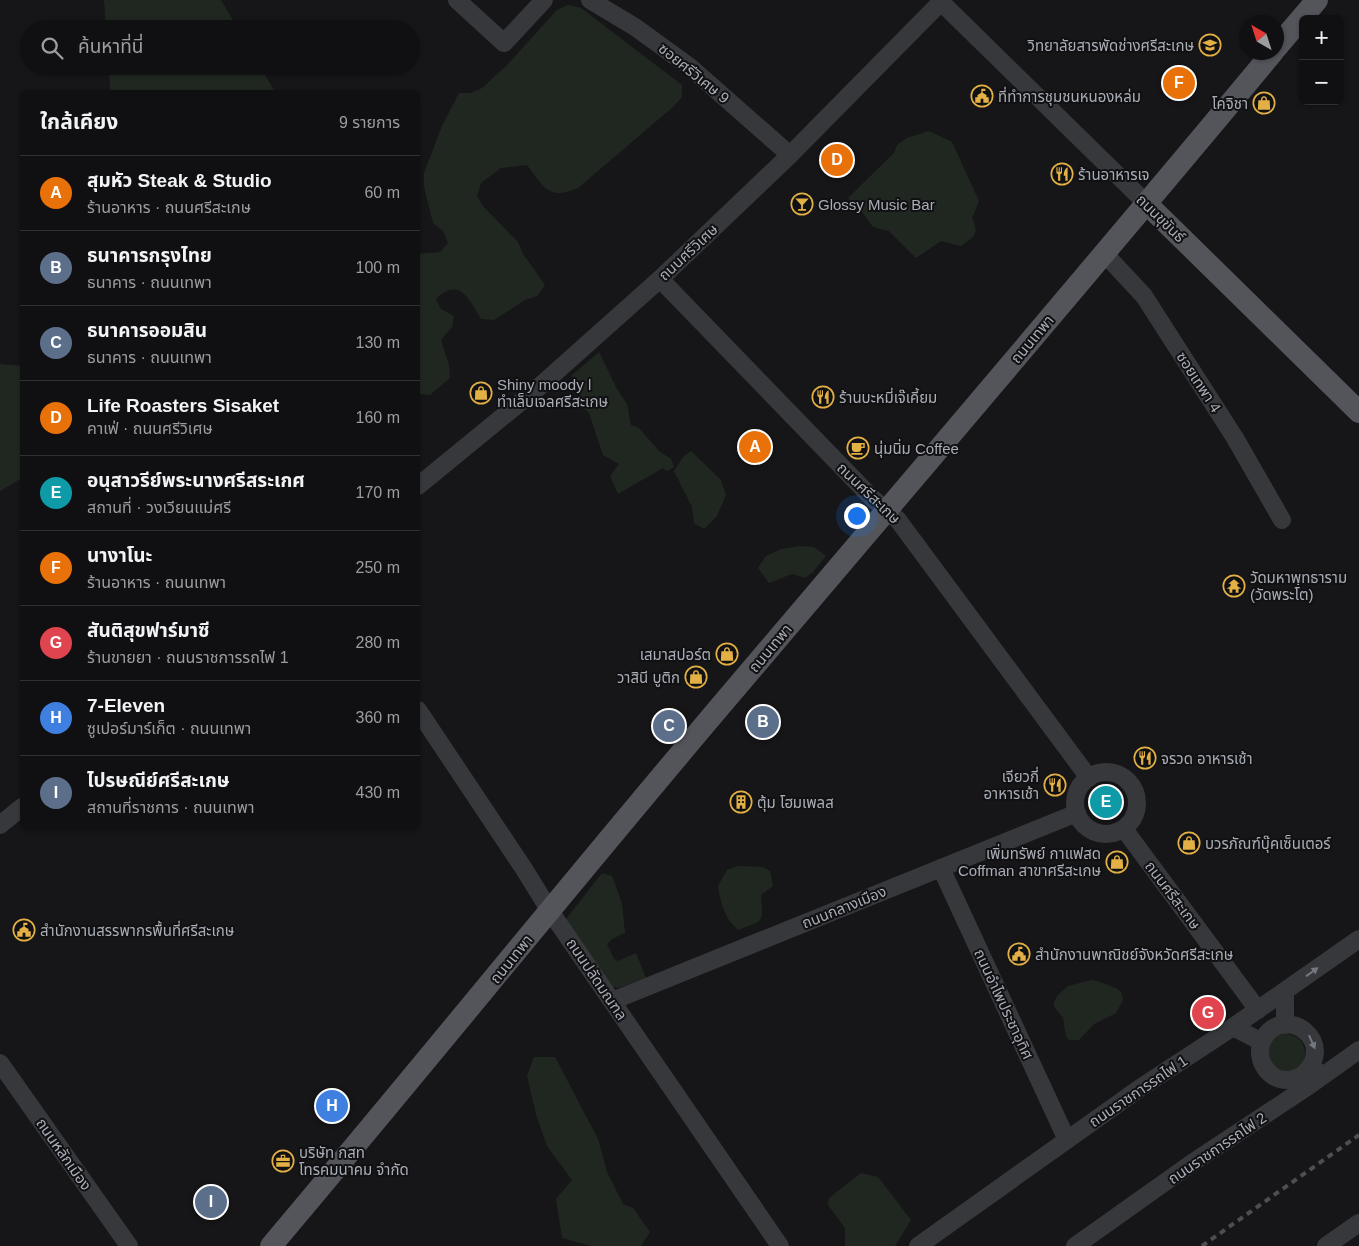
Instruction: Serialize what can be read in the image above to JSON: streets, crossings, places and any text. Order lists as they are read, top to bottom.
{
  "streets": {
    "main road": ["ถนนขุขันธ์", "ถนนเทพา"],
    "street": [
      "ซอยศรีวิเศษ 9",
      "ถนนศรีวิเศษ",
      "ซอยเทพา 4",
      "ถนนศรีสะเกษ",
      "ถนนกลางเมือง",
      "ถนนปลัดมณฑล",
      "ถนนอำไพประชาอุทิศ",
      "ถนนราชการรถไฟ 1",
      "ถนนราชการรถไฟ 2",
      "ถนนหลักเมือง"
    ]
  },
  "crossings": [
    ["ซอยศรีวิเศษ 9", "ถนนศรีวิเศษ"],
    ["ถนนขุขันธ์", "ถนนศรีวิเศษ"],
    ["ถนนขุขันธ์", "ถนนเทพา"],
    ["ถนนศรีวิเศษ", "ถนนศรีสะเกษ"],
    ["ถนนเทพา", "ซอยเทพา 4"],
    ["ถนนเทพา", "ถนนศรีสะเกษ"],
    ["ถนนเทพา", "ถนนปลัดมณฑล"],
    ["ถนนศรีสะเกษ", "ถนนกลางเมือง"],
    ["ถนนศรีสะเกษ", "ถนนราชการรถไฟ 1"],
    ["ถนนกลางเมือง", "ถนนปลัดมณฑล"],
    ["ถนนกลางเมือง", "ถนนอำไพประชาอุทิศ"],
    ["ถนนอำไพประชาอุทิศ", "ถนนราชการรถไฟ 1"]
  ],
  "places": {
    "school or university": ["วิทยาลัยสารพัดช่างศรีสะเกษ"],
    "public building": ["ที่ทำการชุมชนหนองหล่ม", "สำนักงานสรรพากรพื้นที่ศรีสะเกษ", "สำนักงานพาณิชย์จังหวัดศรีสะเกษ"],
    "shop": [
      "โคจิชา",
      "Shiny moody l ทำเล็บเจลศรีสะเกษ",
      "เสมาสปอร์ต",
      "วาสินี บูติก",
      "บวรภัณฑ์บุ๊คเซ็นเตอร์",
      "เพิ่มทรัพย์ กาแฟสด Coffman สาขาศรีสะเกษ"
    ],
    "restaurant": [
      "ร้านอาหารเจ",
      "ร้านบะหมี่เจ๊เคี้ยม",
      "จรวด อาหารเช้า",
      "เจียวกี่ อาหารเช้า"
    ],
    "bar": ["Glossy Music Bar"],
    "cafe": ["นุ่มนิ่ม Coffee"],
    "temple": ["วัดมหาพุทธาราม (วัดพระโต)"],
    "building": ["ตุ้ม โฮมเพลส"],
    "office": ["บริษัท กสท โทรคมนาคม จำกัด"]
  },
  "north": "top left",
  "page": {
    "map_buttons": ["+", "−"],
    "search": "ค้นหาที่นี่",
    "pins": [
      "F",
      "D",
      "A",
      "B",
      "C",
      "E",
      "G",
      "H",
      "I"
    ],
    "heading": ["ใกล้เคียง", "9 รายการ"],
    "list": [
      {
        "mark": "A",
        "name": "สุมหัว Steak & Studio",
        "note": "ร้านอาหาร · ถนนศรีสะเกษ",
        "value": "60 m"
      },
      {
        "mark": "B",
        "name": "ธนาคารกรุงไทย",
        "note": "ธนาคาร · ถนนเทพา",
        "value": "100 m"
      },
      {
        "mark": "C",
        "name": "ธนาคารออมสิน",
        "note": "ธนาคาร · ถนนเทพา",
        "value": "130 m"
      },
      {
        "mark": "D",
        "name": "Life Roasters Sisaket",
        "note": "คาเฟ่ · ถนนศรีวิเศษ",
        "value": "160 m"
      },
      {
        "mark": "E",
        "name": "อนุสาวรีย์พระนางศรีสระเกศ",
        "note": "สถานที่ · วงเวียนแม่ศรี",
        "value": "170 m"
      },
      {
        "mark": "F",
        "name": "นางาโนะ",
        "note": "ร้านอาหาร · ถนนเทพา",
        "value": "250 m"
      },
      {
        "mark": "G",
        "name": "สันติสุขฟาร์มาซี",
        "note": "ร้านขายยา · ถนนราชการรถไฟ 1",
        "value": "280 m"
      },
      {
        "mark": "H",
        "name": "7-Eleven",
        "note": "ซูเปอร์มาร์เก็ต · ถนนเทพา",
        "value": "360 m"
      },
      {
        "mark": "I",
        "name": "ไปรษณีย์ศรีสะเกษ",
        "note": "สถานที่ราชการ · ถนนเทพา",
        "value": "430 m"
      }
    ]
  }
}
